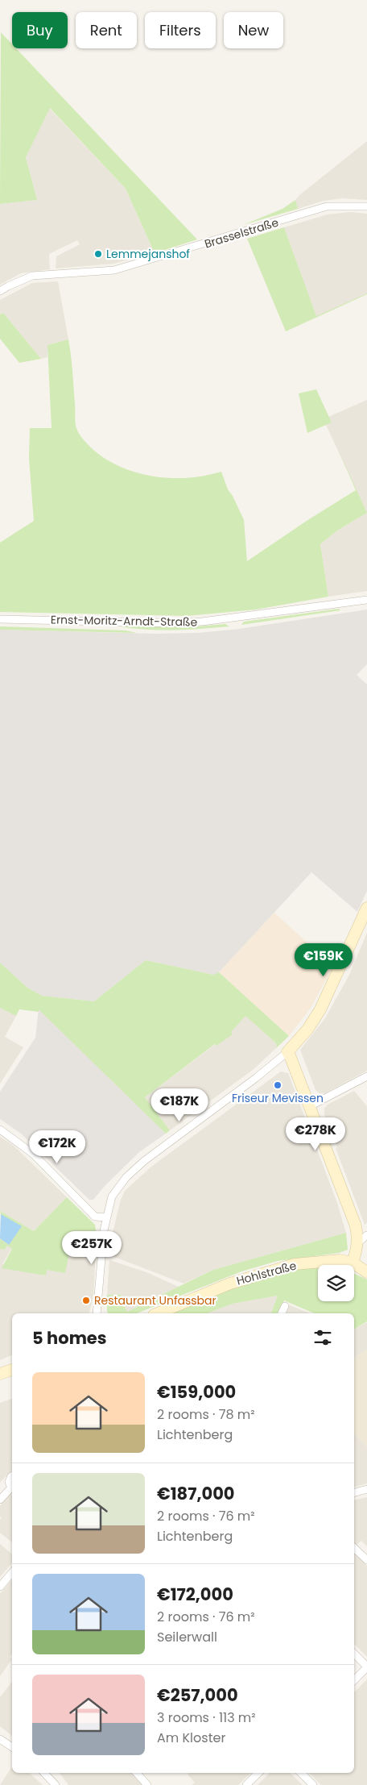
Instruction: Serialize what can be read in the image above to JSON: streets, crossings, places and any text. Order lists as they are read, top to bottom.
{
  "streets": {
    "main road": ["Hohlstraße"],
    "street": ["Brasselstraße", "Ernst-Moritz-Arndt-Straße"]
  },
  "places": ["Lemmejanshof", "Friseur Mevissen", "Restaurant Unfassbar"],
  "page": {
    "chip": [
      "Buy",
      "Rent",
      "Filters",
      "New"
    ],
    "price": [
      "€159K",
      "€187K",
      "€278K",
      "€172K",
      "€257K"
    ],
    "heading": "5 homes",
    "list": [
      {
        "name": "€159,000",
        "note": "2 rooms · 78 m² · Lichtenberg"
      },
      {
        "name": "€187,000",
        "note": "2 rooms · 76 m² · Lichtenberg"
      },
      {
        "name": "€172,000",
        "note": "2 rooms · 76 m² · Seilerwall"
      },
      {
        "name": "€257,000",
        "note": "3 rooms · 113 m² · Am Kloster"
      }
    ]
  }
}
